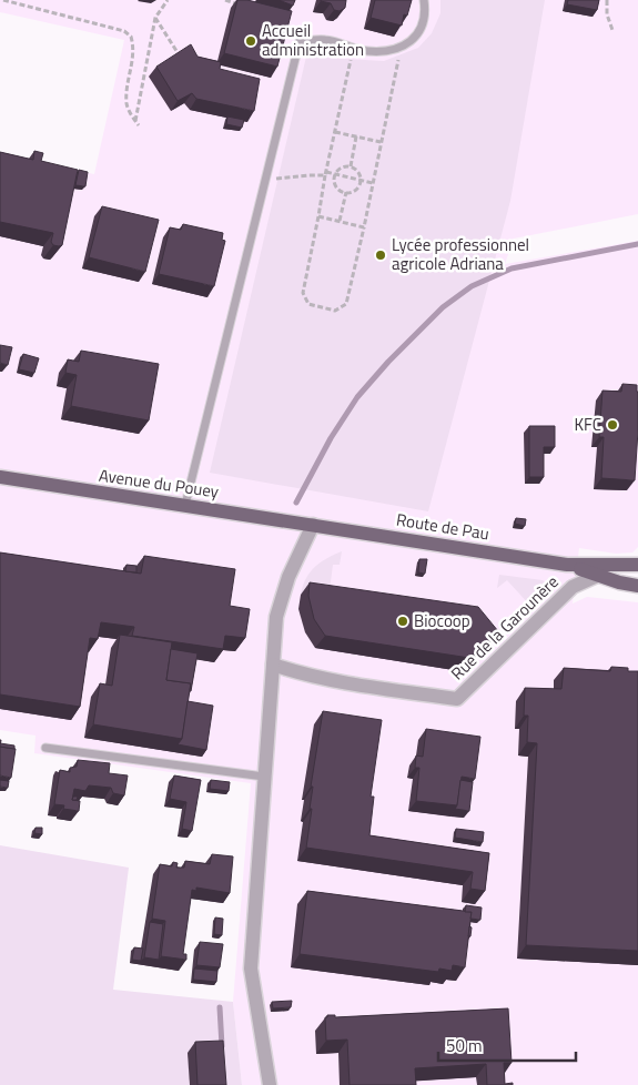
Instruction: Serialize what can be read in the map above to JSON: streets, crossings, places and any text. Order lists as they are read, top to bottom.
{
  "streets": {
    "main road": ["Avenue du Pouey", "Route de Pau"],
    "street": ["Rue de la Garounère"]
  },
  "crossings": [
    ["Avenue du Pouey", "Route de Pau"],
    ["Route de Pau", "Rue de la Garounère"]
  ],
  "places": [
    "Accueil administration",
    "Lycée professionnel agricole Adriana",
    "KFC",
    "Biocoop"
  ],
  "scale_bar": "50 m"
}
